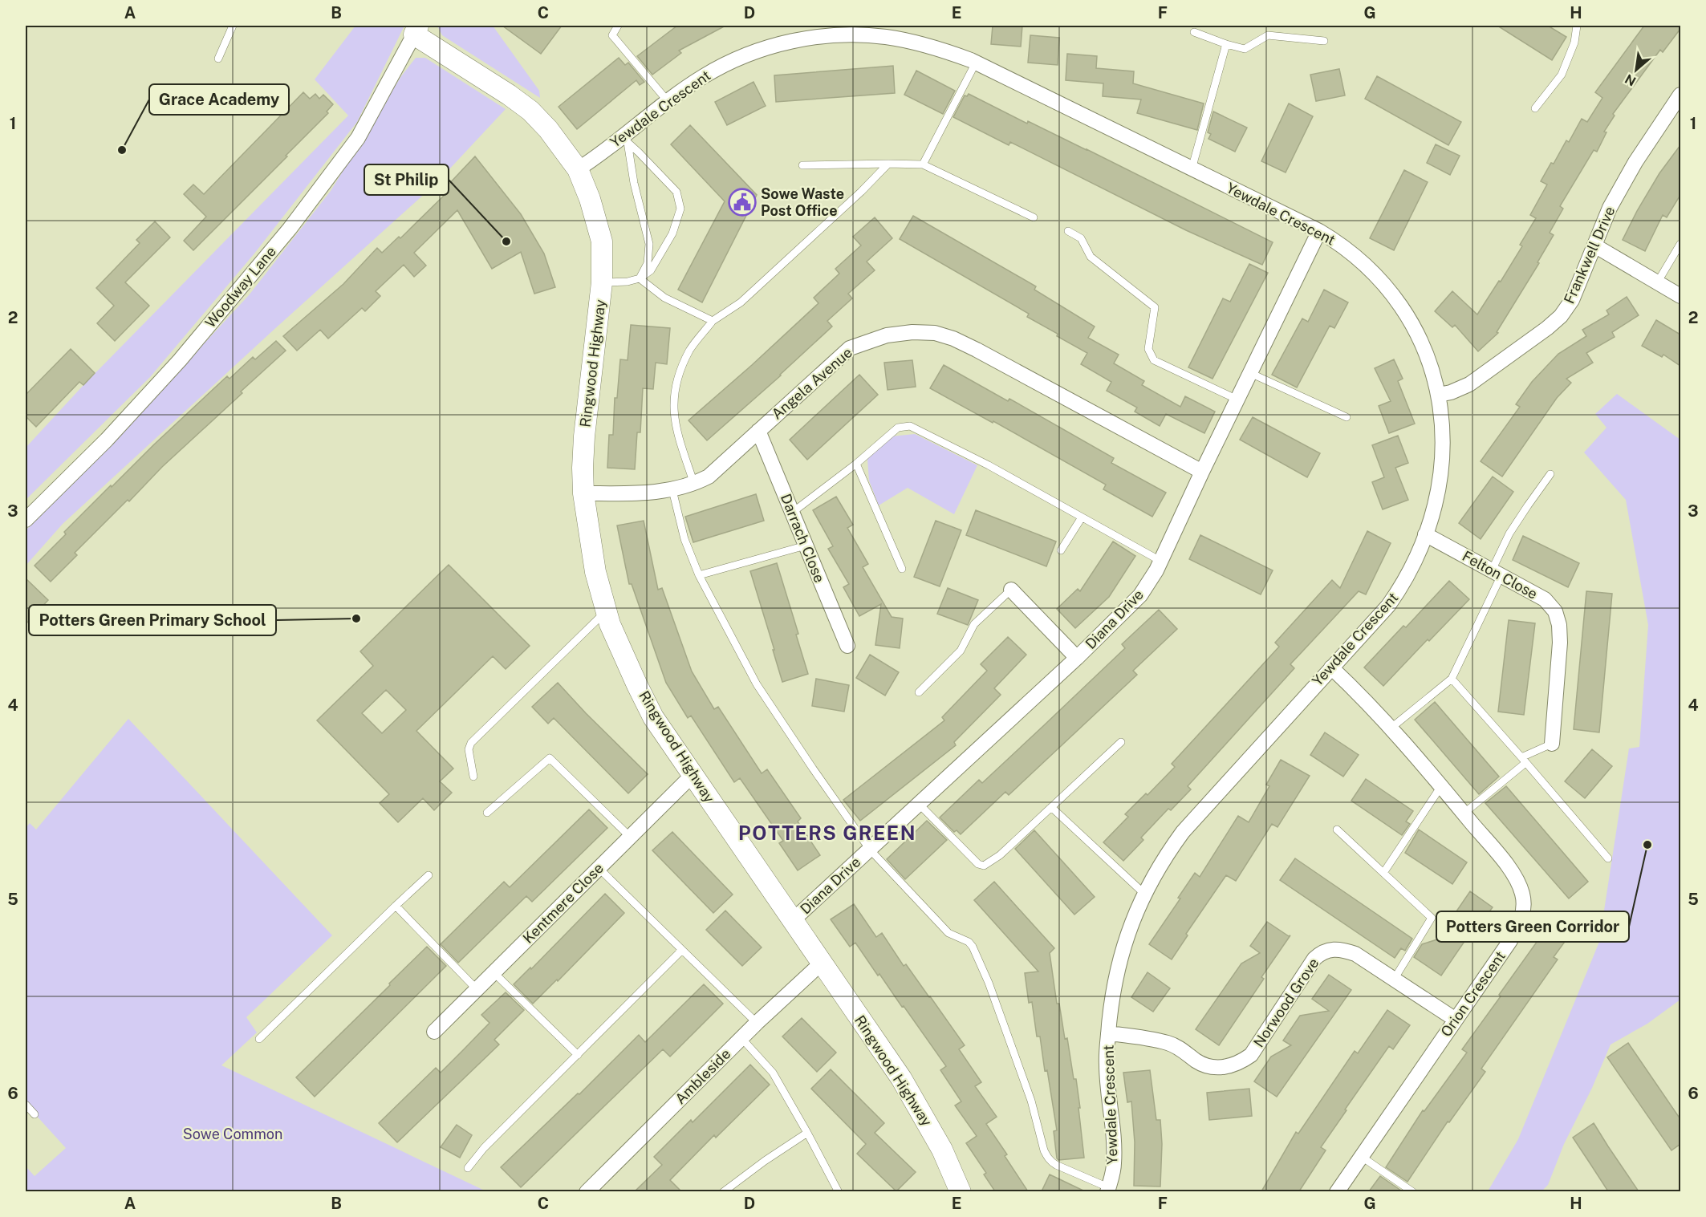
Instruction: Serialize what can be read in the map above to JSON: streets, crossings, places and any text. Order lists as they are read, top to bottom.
{
  "streets": {
    "street": [
      "Yewdale Crescent",
      "Frankwell Drive",
      "Woodway Lane",
      "Ringwood Highway",
      "Angela Avenue",
      "Darrach Close",
      "Felton Close",
      "Diana Drive",
      "Kentmere Close",
      "Orion Crescent",
      "Norwood Grove",
      "Ambleside"
    ]
  },
  "crossings": [
    ["Yewdale Crescent", "Frankwell Drive"],
    ["Yewdale Crescent", "Ringwood Highway"],
    ["Yewdale Crescent", "Felton Close"],
    ["Yewdale Crescent", "Diana Drive"],
    ["Yewdale Crescent", "Orion Crescent"],
    ["Yewdale Crescent", "Norwood Grove"],
    ["Woodway Lane", "Ringwood Highway"],
    ["Ringwood Highway", "Angela Avenue"],
    ["Ringwood Highway", "Diana Drive"],
    ["Ringwood Highway", "Kentmere Close"],
    ["Ringwood Highway", "Ambleside"],
    ["Angela Avenue", "Darrach Close"],
    ["Angela Avenue", "Diana Drive"],
    ["Orion Crescent", "Norwood Grove"]
  ],
  "districts": ["POTTERS GREEN"],
  "parks": ["Sowe Common"],
  "places": {
    "other": [
      "Grace Academy",
      "St Philip",
      "Potters Green Primary School",
      "Potters Green Corridor"
    ],
    "public building": ["Sowe Waste Post Office"]
  },
  "north": "bottom left",
  "grid": {
    "columns": [
      "A",
      "B",
      "C",
      "D",
      "E",
      "F",
      "G",
      "H"
    ],
    "rows": [
      "1",
      "2",
      "3",
      "4",
      "5",
      "6"
    ]
  }
}
